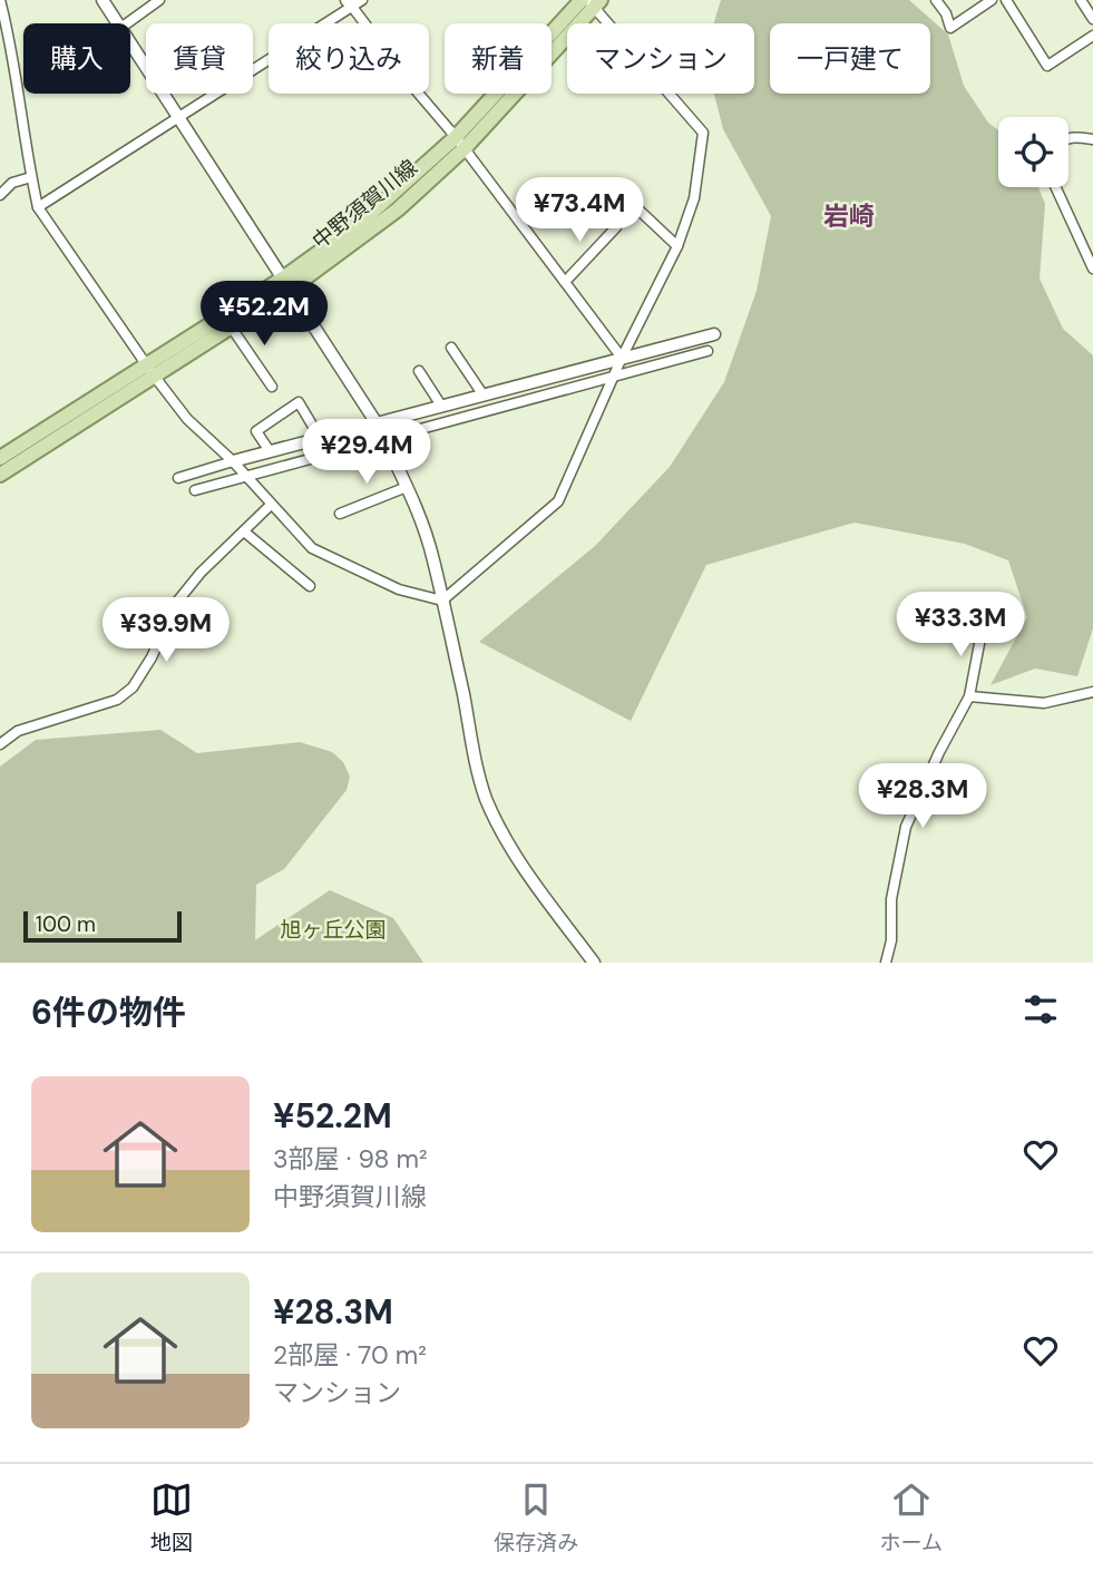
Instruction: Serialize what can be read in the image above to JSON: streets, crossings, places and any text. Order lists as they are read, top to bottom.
{
  "streets": {
    "main road": ["中野須賀川線"]
  },
  "districts": ["岩崎"],
  "parks": ["旭ヶ丘公園"],
  "scale_bar": "100 m",
  "page": {
    "chip": [
      "購入",
      "賃貸",
      "絞り込み",
      "新着",
      "マンション",
      "一戸建て"
    ],
    "price": [
      "¥73.4M",
      "¥52.2M",
      "¥29.4M",
      "¥33.3M",
      "¥39.9M",
      "¥28.3M"
    ],
    "scale": "100 m",
    "heading": "6件の物件",
    "list": [
      {
        "name": "¥52.2M",
        "note": "3部屋 · 98 m² · 中野須賀川線"
      },
      {
        "name": "¥28.3M",
        "note": "2部屋 · 70 m² · マンション"
      }
    ],
    "tabs": ["地図", "保存済み", "ホーム"]
  }
}
